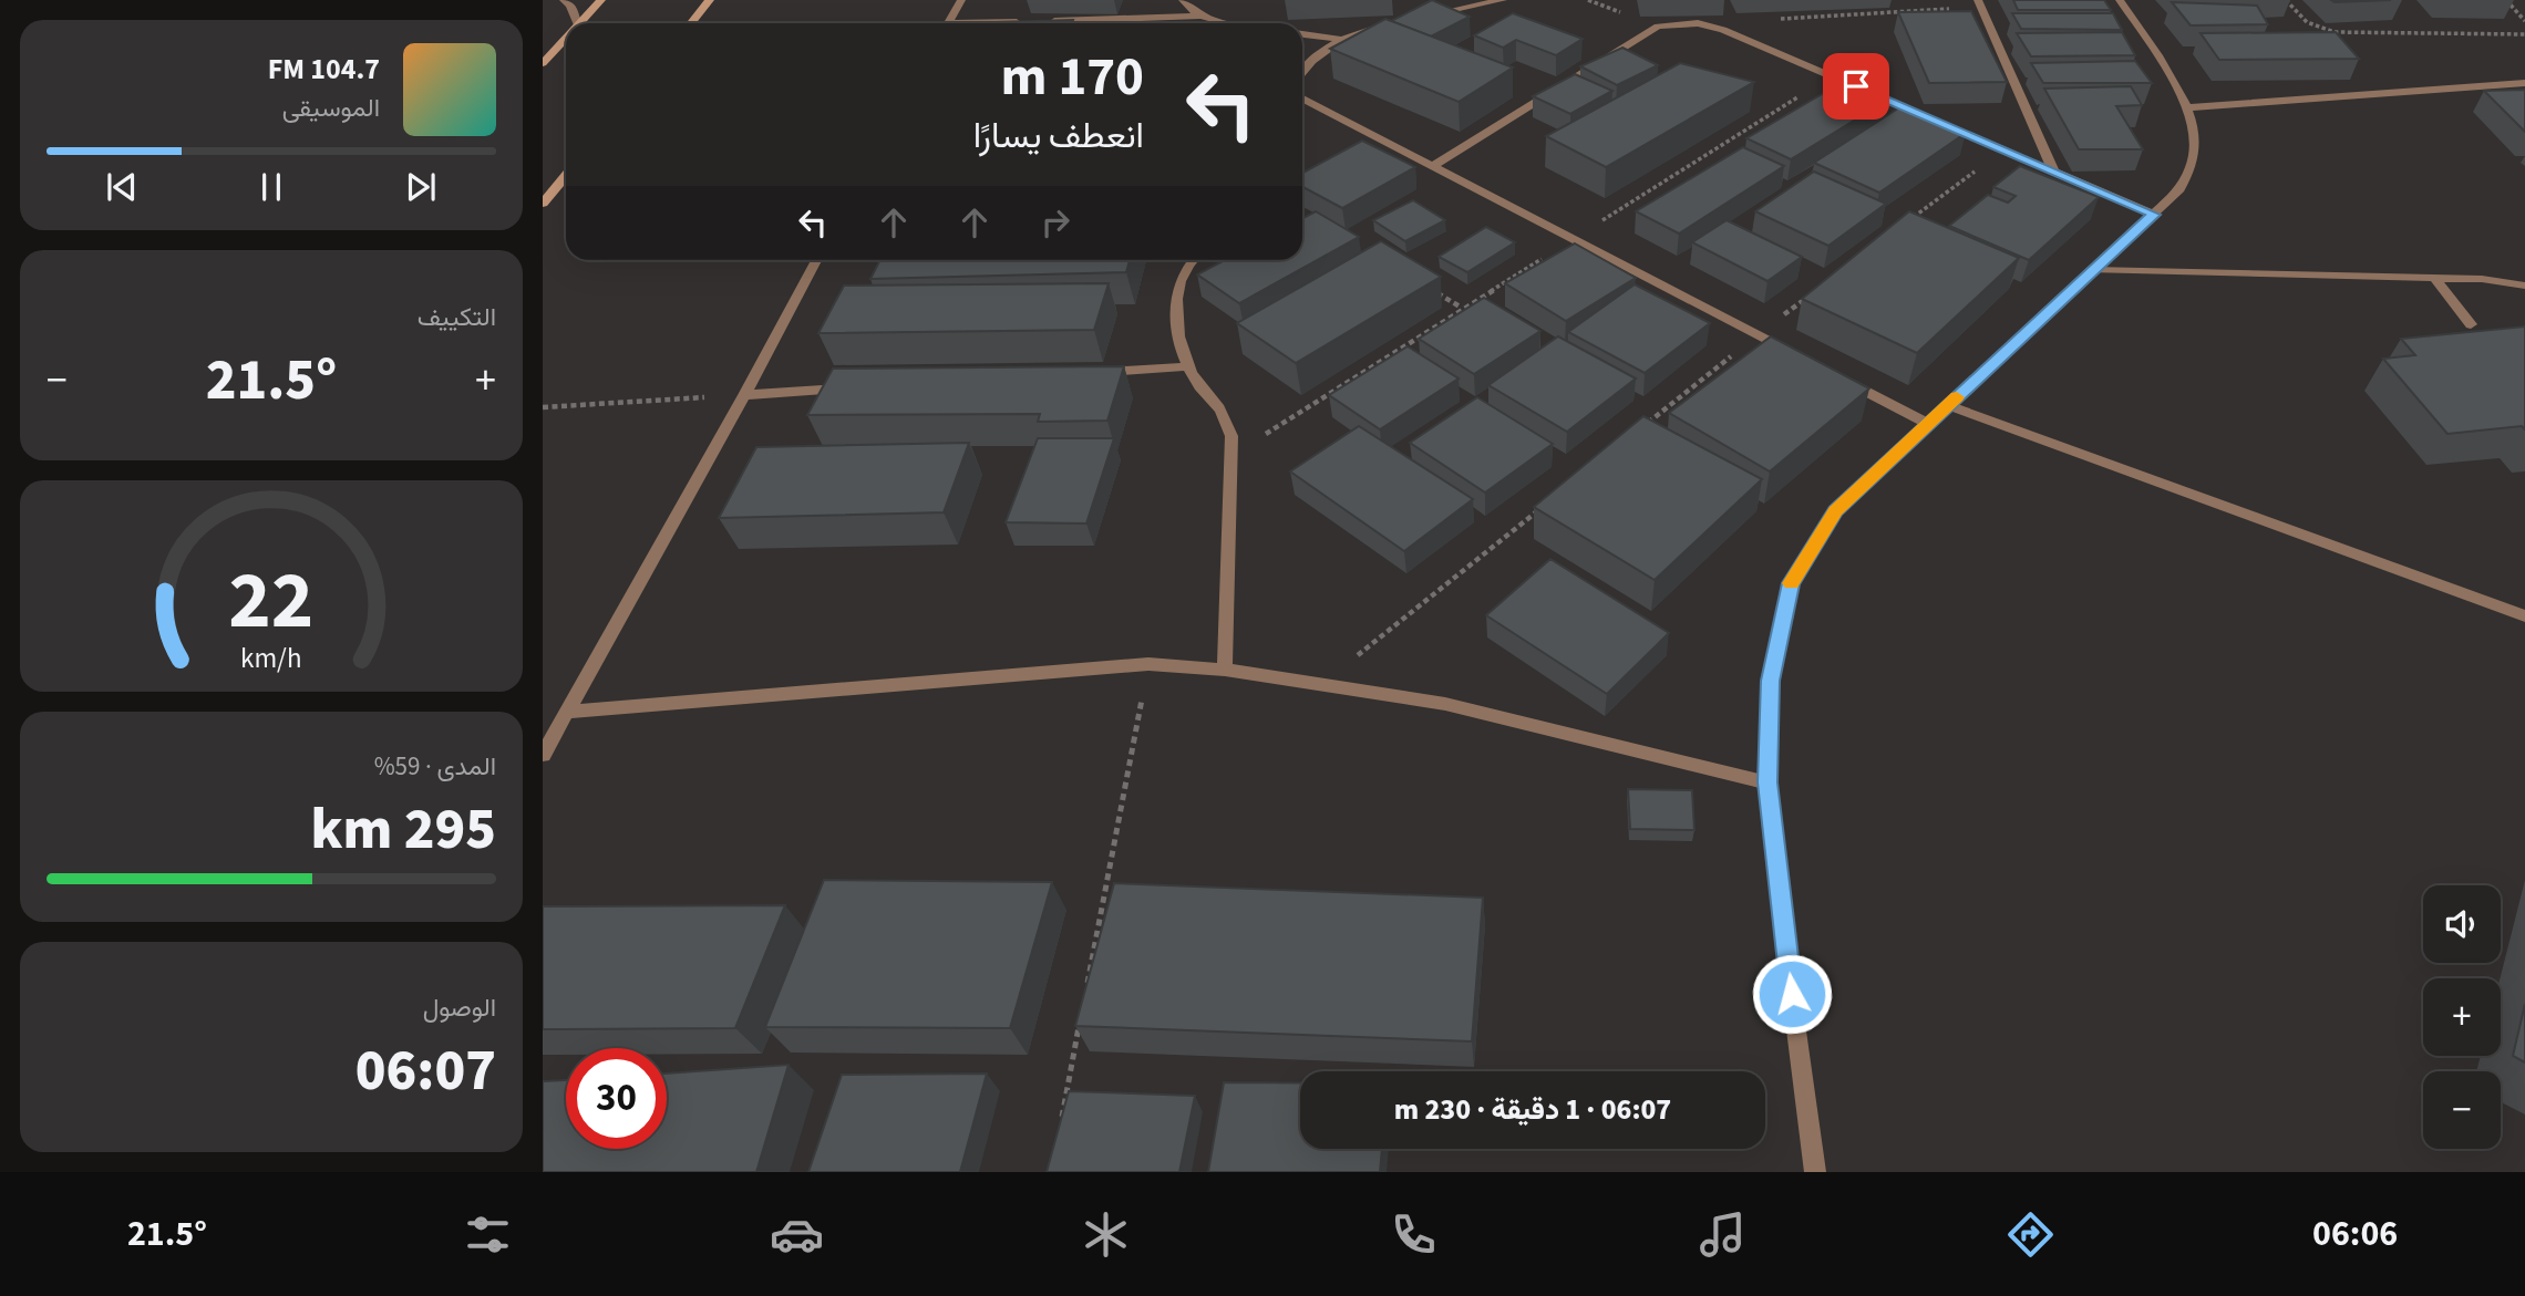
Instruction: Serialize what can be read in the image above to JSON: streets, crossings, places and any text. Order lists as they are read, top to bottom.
{
  "page": {
    "turn": ["170 m", "انعطف يسارًا"],
    "song": ["104.7 FM", "الموسيقى"],
    "tile": [
      "التكييف",
      ["المدى · 59%", "295 km"],
      ["الوصول", "06:07"]
    ],
    "heat": ["−", "21.5°", "+"],
    "map_buttons": ["+", "−"],
    "limit": "30",
    "trip": "06:07 · 1 دقيقة · 230 m",
    "tabs": ["06:06", "21.5°"],
    "gauge": ["22", "km/h"]
  }
}
